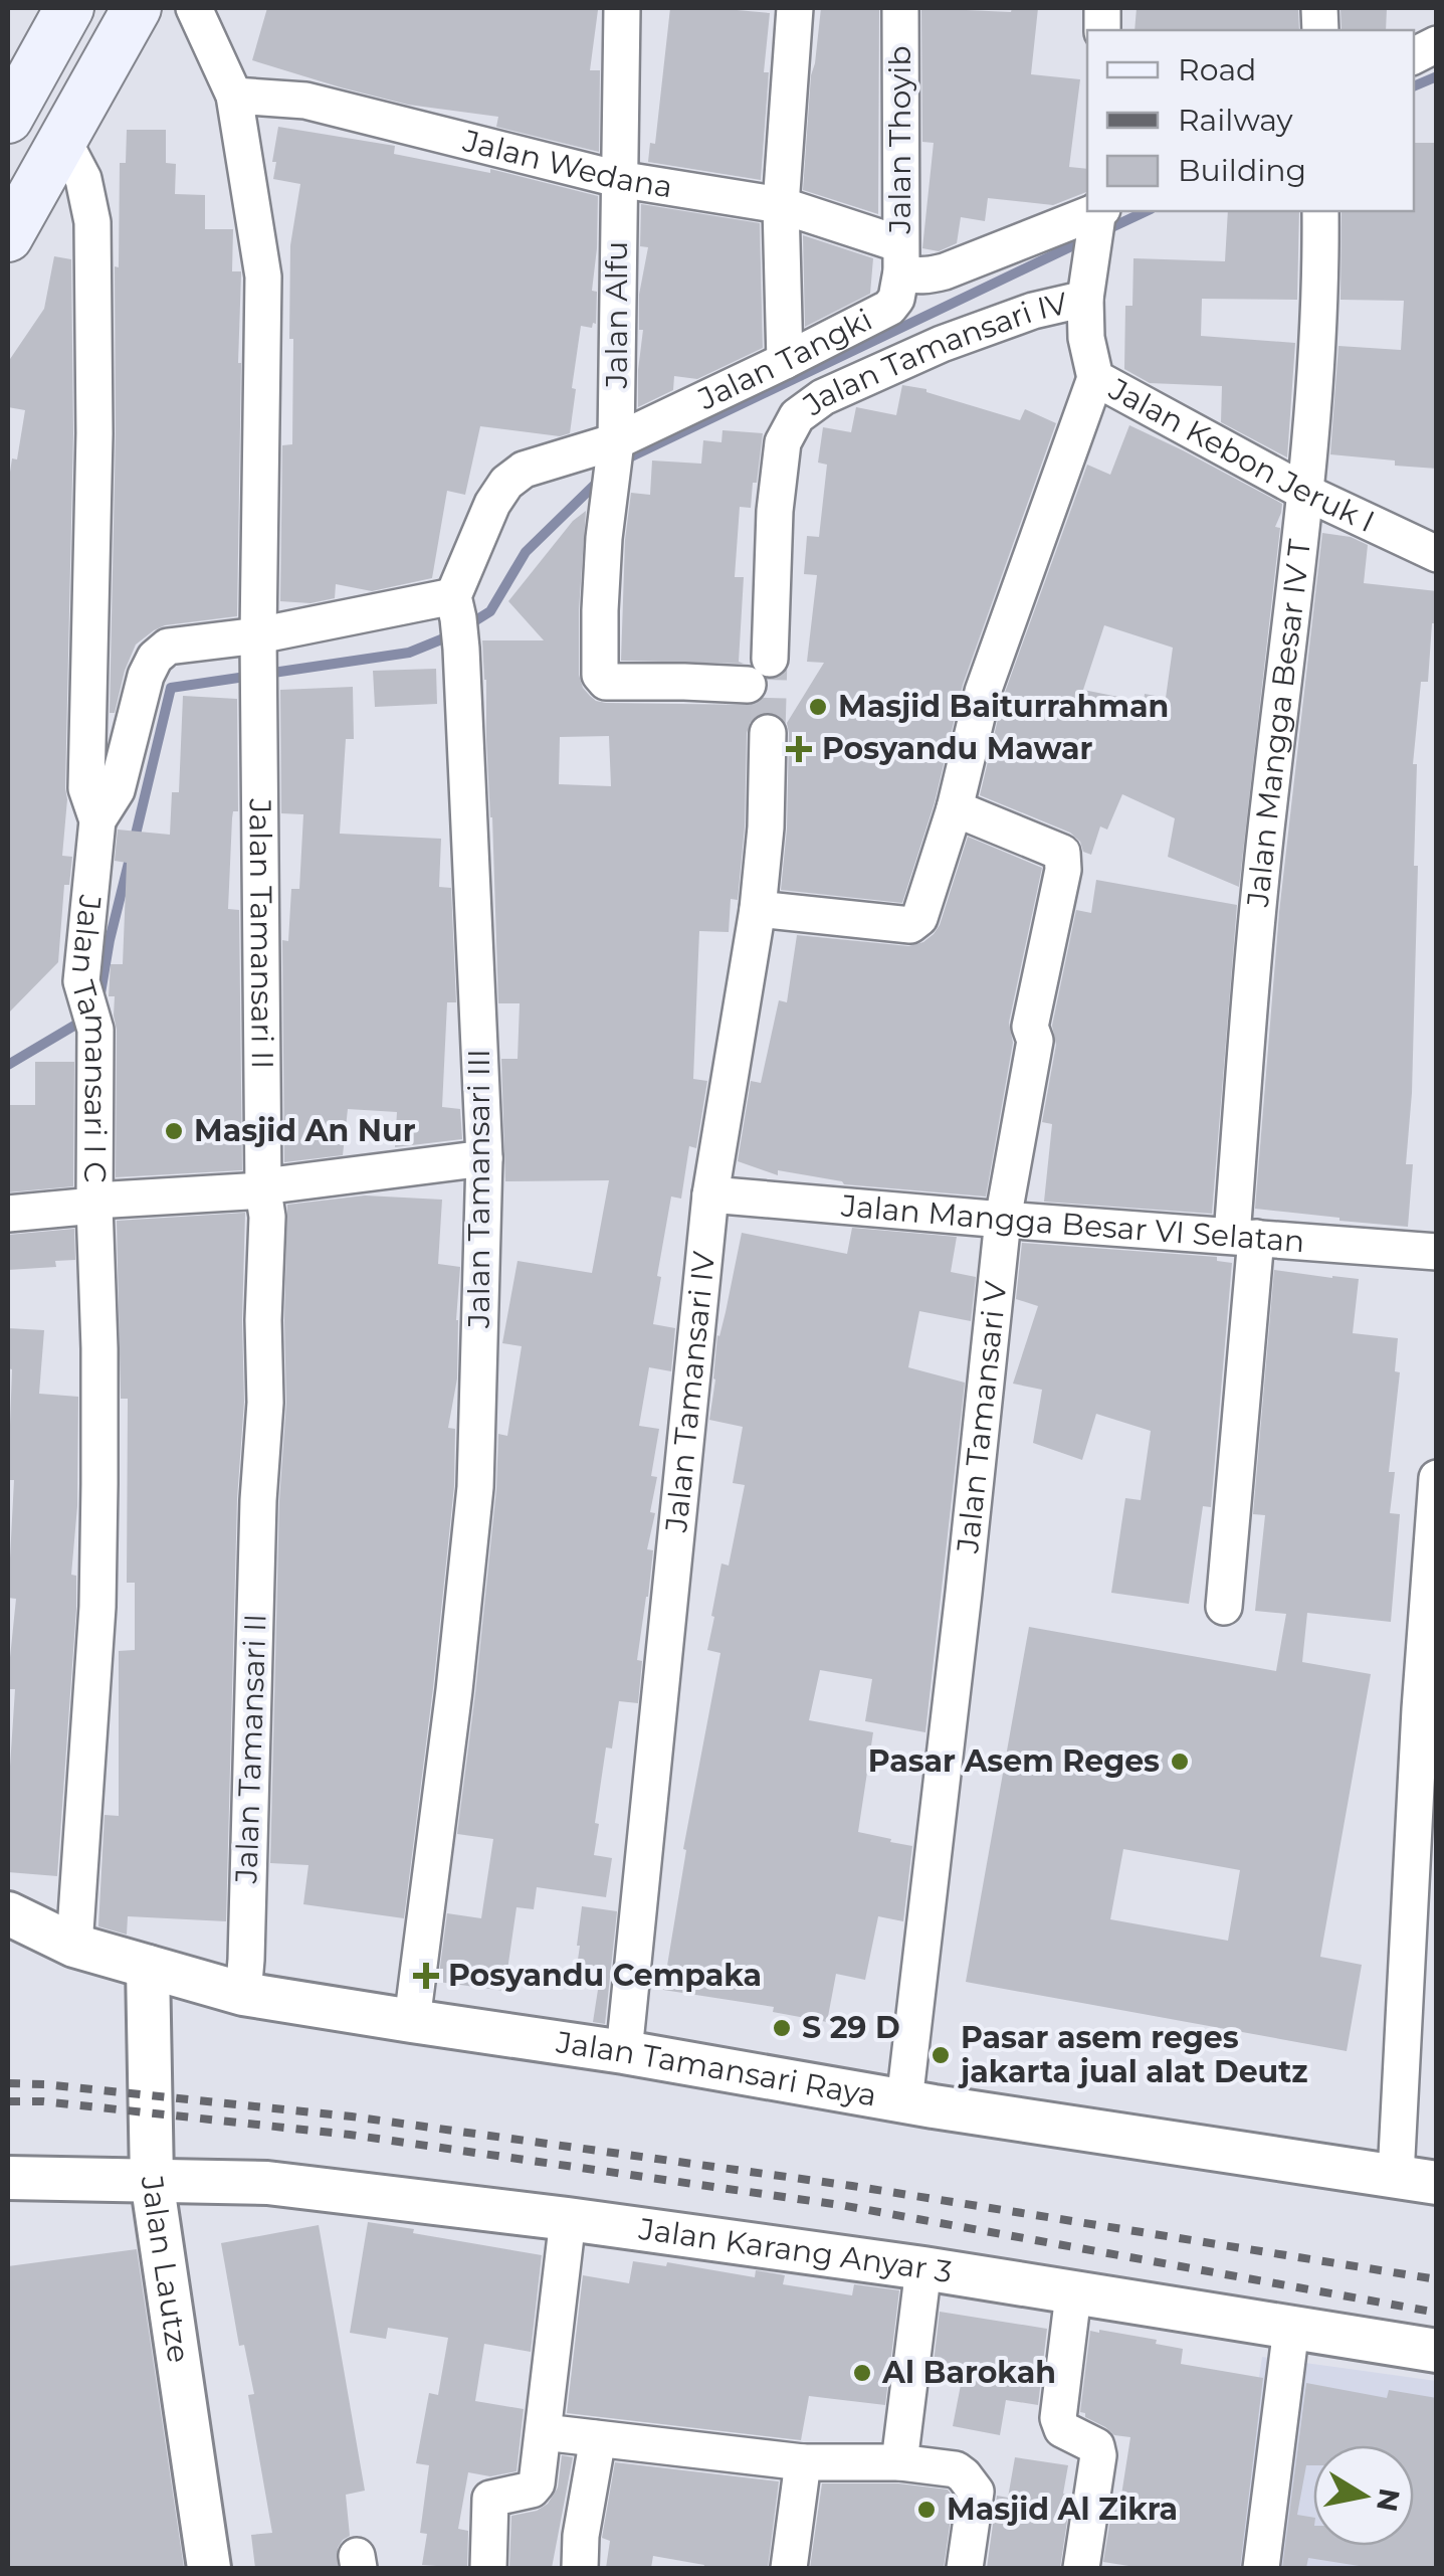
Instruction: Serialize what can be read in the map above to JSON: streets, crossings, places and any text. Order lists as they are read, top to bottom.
{
  "streets": {
    "street": [
      "Jalan Thoyib",
      "Jalan Wedana",
      "Jalan Alfu",
      "Jalan Tamansari IV",
      "Jalan Tangki",
      "Jalan Kebon Jeruk I",
      "Jalan Mangga Besar IV T",
      "Jalan Tamansari II",
      "Jalan Tamansari I C",
      "Jalan Tamansari III",
      "Jalan Mangga Besar VI Selatan",
      "Jalan Tamansari V",
      "Jalan Tamansari Raya",
      "Jalan Karang Anyar 3",
      "Jalan Lautze"
    ]
  },
  "crossings": [
    ["Jalan Thoyib", "Jalan Wedana"],
    ["Jalan Thoyib", "Jalan Tangki"],
    ["Jalan Wedana", "Jalan Alfu"],
    ["Jalan Wedana", "Jalan Tangki"],
    ["Jalan Wedana", "Jalan Tamansari II"],
    ["Jalan Alfu", "Jalan Tamansari IV"],
    ["Jalan Alfu", "Jalan Tangki"],
    ["Jalan Alfu", "Jalan Tamansari III"],
    ["Jalan Tamansari IV", "Jalan Kebon Jeruk I"],
    ["Jalan Tamansari IV", "Jalan Mangga Besar VI Selatan"],
    ["Jalan Tamansari IV", "Jalan Tamansari Raya"],
    ["Jalan Tangki", "Jalan Tamansari III"],
    ["Jalan Kebon Jeruk I", "Jalan Mangga Besar IV T"],
    ["Jalan Mangga Besar IV T", "Jalan Mangga Besar VI Selatan"],
    ["Jalan Tamansari II", "Jalan Tamansari Raya"],
    ["Jalan Tamansari I C", "Jalan Tamansari Raya"],
    ["Jalan Tamansari III", "Jalan Tamansari Raya"],
    ["Jalan Mangga Besar VI Selatan", "Jalan Tamansari V"],
    ["Jalan Tamansari V", "Jalan Tamansari Raya"],
    ["Jalan Tamansari Raya", "Jalan Lautze"],
    ["Jalan Karang Anyar 3", "Jalan Lautze"]
  ],
  "places": {
    "other": [
      "Masjid Baiturrahman",
      "Masjid An Nur",
      "Pasar Asem Reges",
      "S 29 D",
      "Pasar asem reges jakarta jual alat Deutz",
      "Al Barokah",
      "Masjid Al Zikra"
    ],
    "health": ["Posyandu Mawar", "Posyandu Cempaka"]
  },
  "legend": ["Road", "Railway", "Building"],
  "north": "right"
}
